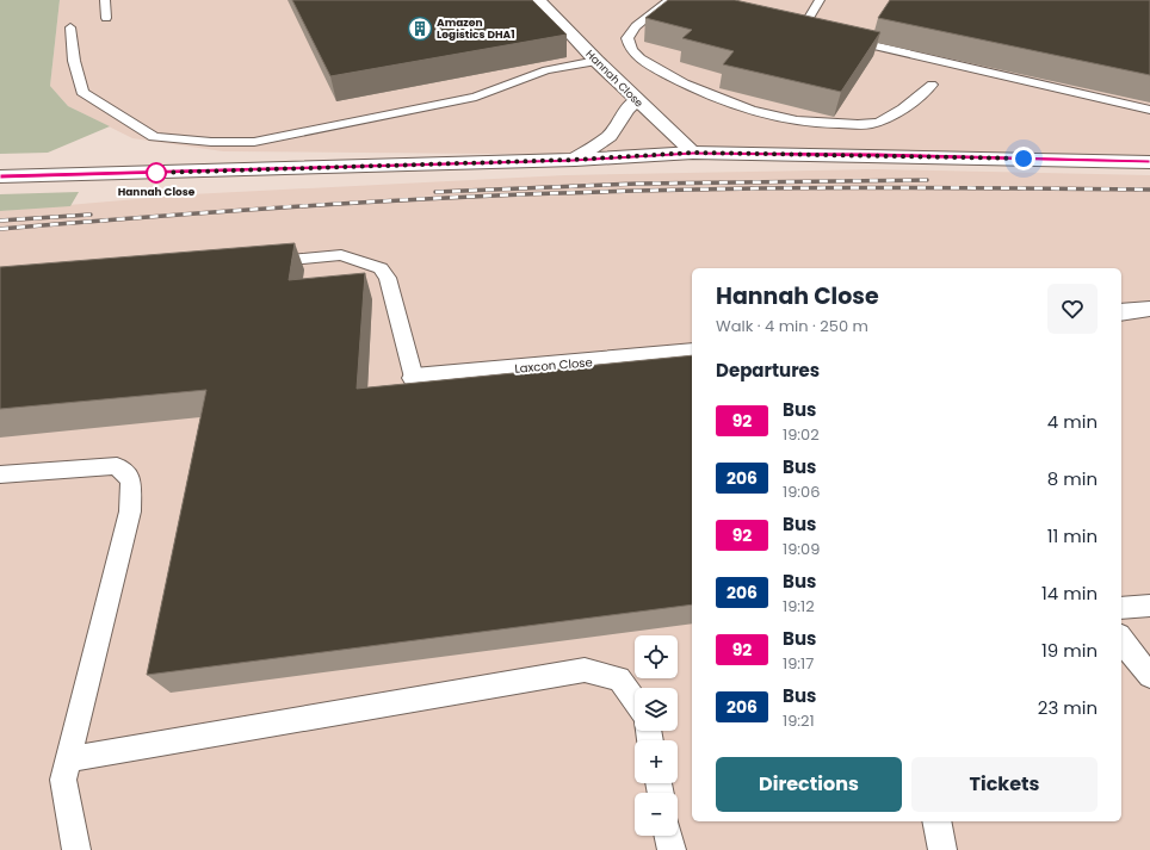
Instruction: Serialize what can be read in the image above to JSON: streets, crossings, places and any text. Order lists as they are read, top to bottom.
{
  "streets": {
    "main road": ["Hannah Close", "Laxcon Close"]
  },
  "places": {
    "building": ["Amazon Logistics DHA1"],
    "other": ["Hannah Close"]
  },
  "lines": ["bus line 92"],
  "page": {
    "heading": [
      ["Hannah Close", "Walk · 4 min · 250 m"],
      "Departures"
    ],
    "list": [
      {
        "mark": "92",
        "name": "Bus",
        "note": "19:02",
        "value": "4 min"
      },
      {
        "mark": "206",
        "name": "Bus",
        "note": "19:06",
        "value": "8 min"
      },
      {
        "mark": "92",
        "name": "Bus",
        "note": "19:09",
        "value": "11 min"
      },
      {
        "mark": "206",
        "name": "Bus",
        "note": "19:12",
        "value": "14 min"
      },
      {
        "mark": "92",
        "name": "Bus",
        "note": "19:17",
        "value": "19 min"
      },
      {
        "mark": "206",
        "name": "Bus",
        "note": "19:21",
        "value": "23 min"
      }
    ],
    "map_buttons": ["+", "−"],
    "buttons": ["Directions", "Tickets"]
  }
}
